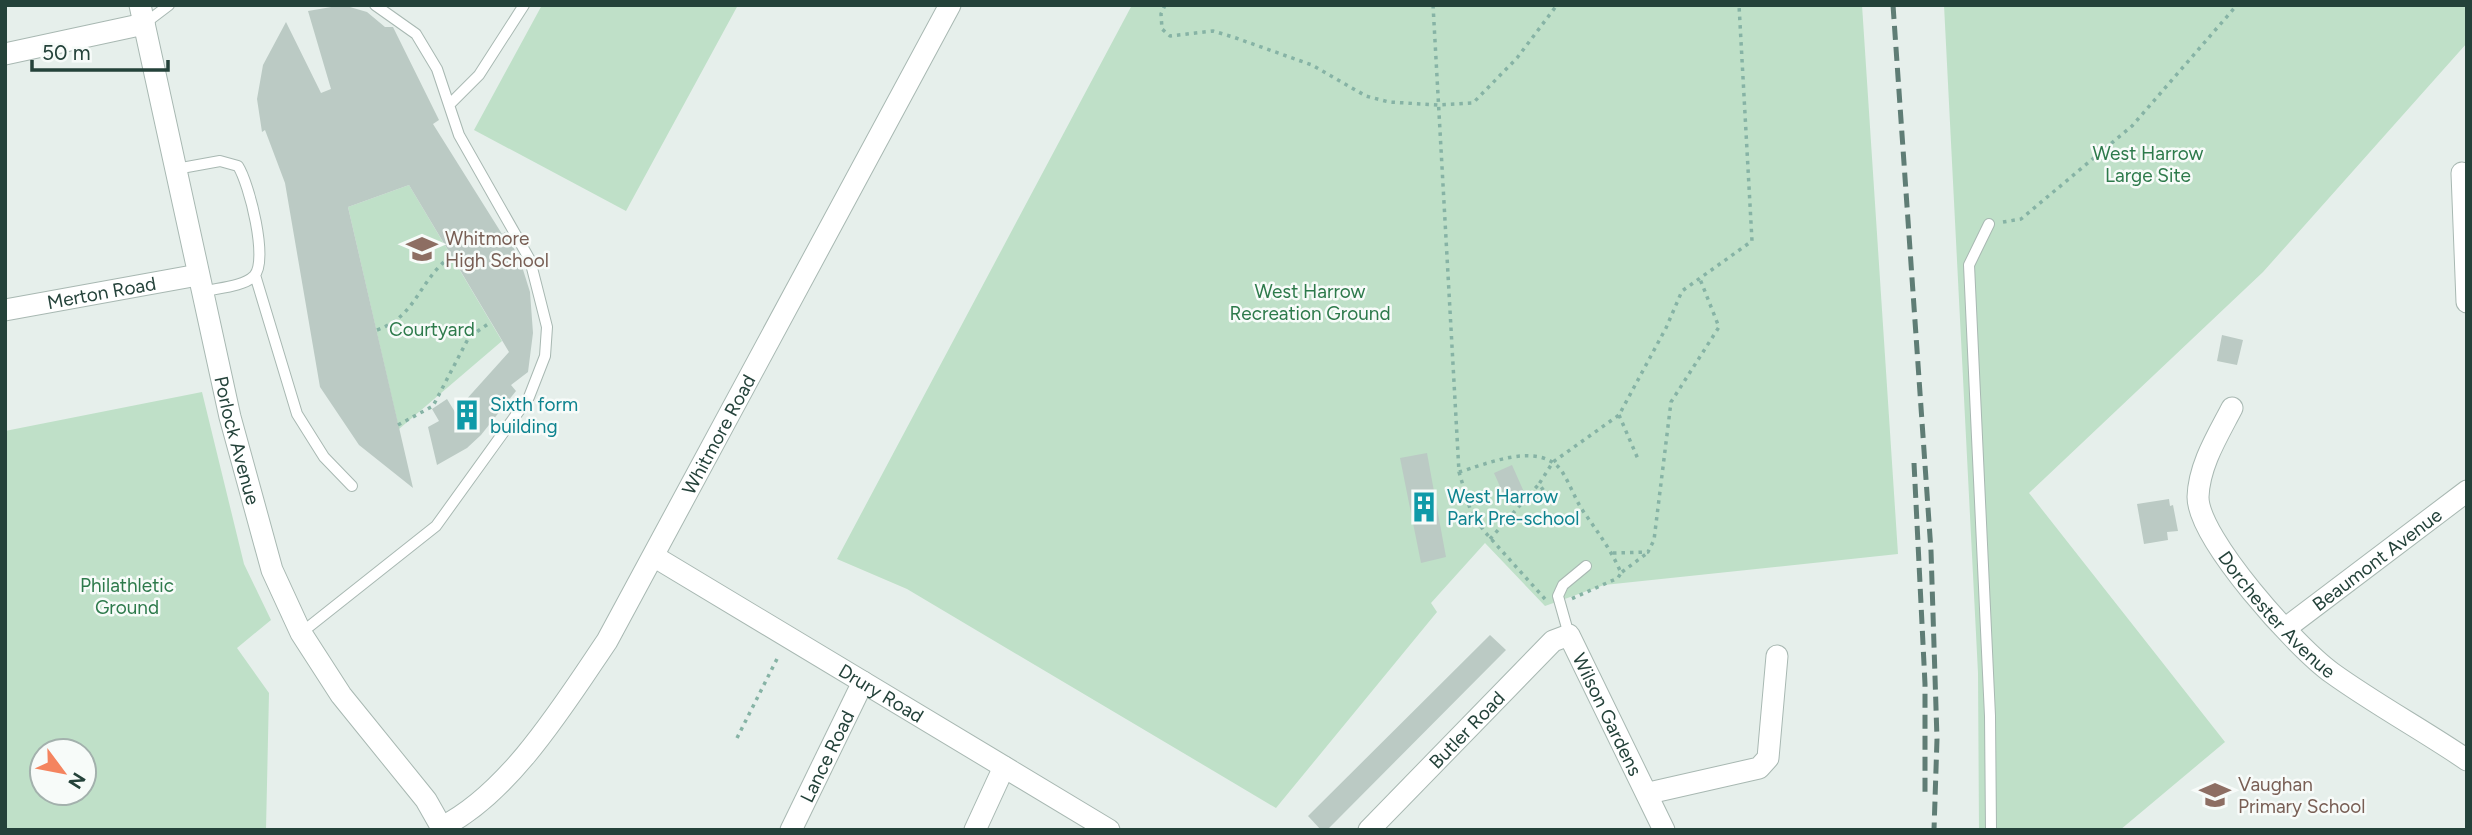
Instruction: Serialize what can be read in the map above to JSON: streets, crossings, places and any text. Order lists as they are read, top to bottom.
{
  "streets": {
    "street": [
      "Merton Road",
      "Whitmore Road",
      "Porlock Avenue",
      "Beaumont Avenue",
      "Dorchester Avenue",
      "Drury Road",
      "Wilson Gardens",
      "Butler Road",
      "Lance Road"
    ]
  },
  "crossings": [
    ["Merton Road", "Porlock Avenue"],
    ["Whitmore Road", "Porlock Avenue"],
    ["Whitmore Road", "Drury Road"],
    ["Beaumont Avenue", "Dorchester Avenue"],
    ["Drury Road", "Lance Road"],
    ["Wilson Gardens", "Butler Road"]
  ],
  "parks": [
    "West Harrow Large Site",
    "West Harrow Recreation Ground",
    "Courtyard",
    "Philathletic Ground"
  ],
  "places": {
    "school or university": ["Whitmore High School", "Vaughan Primary School"],
    "building": ["Sixth form building", "West Harrow Park Pre-school"]
  },
  "scale_bar": "50 m",
  "north": "bottom right"
}
